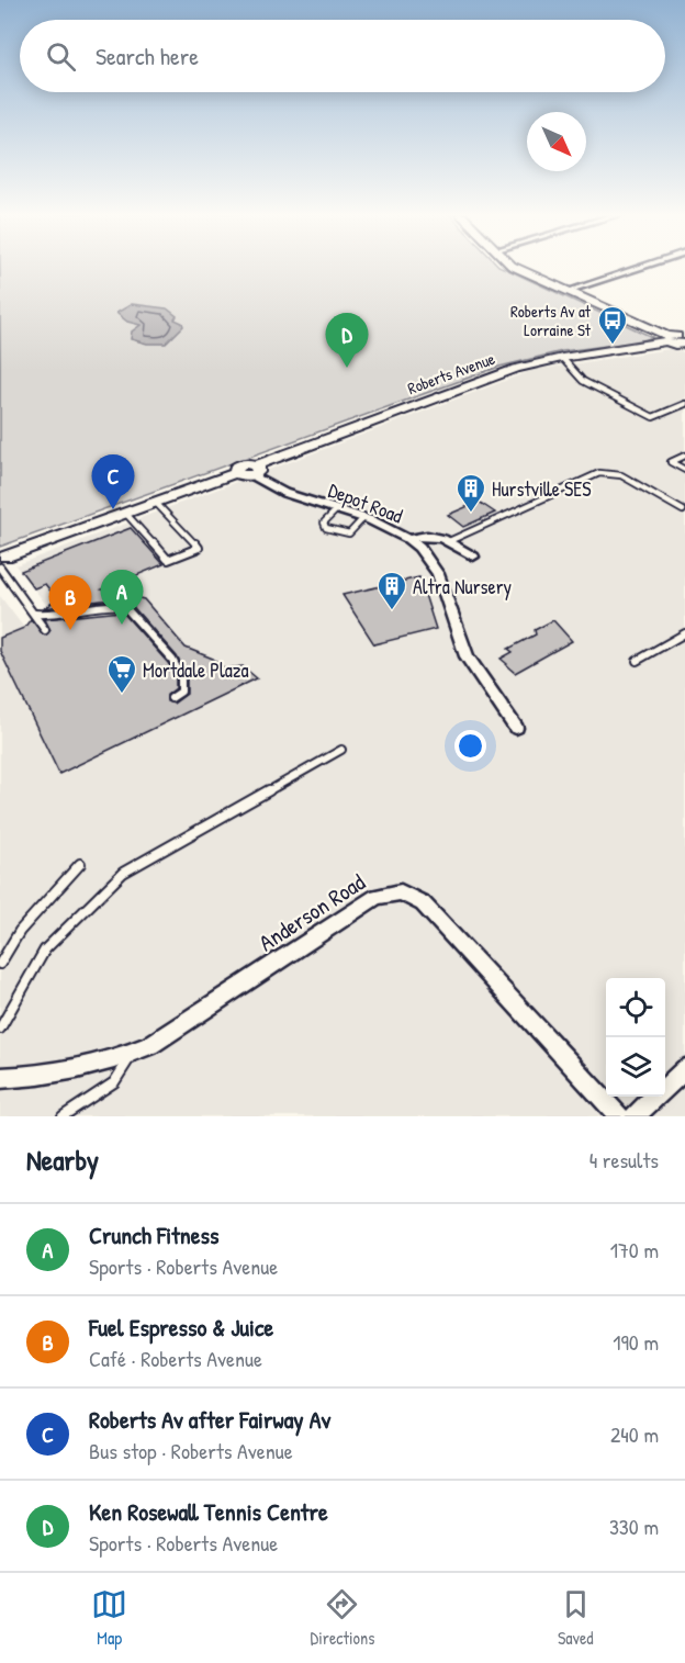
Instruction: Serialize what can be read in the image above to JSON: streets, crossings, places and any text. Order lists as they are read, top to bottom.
{
  "streets": {
    "street": ["Roberts Avenue", "Depot Road", "Anderson Road"]
  },
  "crossings": [
    ["Roberts Avenue", "Depot Road"]
  ],
  "places": {
    "bus stop": ["Roberts Av at Lorraine St"],
    "building": ["Hurstville SES", "Altra Nursery"],
    "supermarket": ["Mortdale Plaza"]
  },
  "north": "bottom right",
  "page": {
    "search": "Search here",
    "pins": [
      "D",
      "C",
      "A",
      "B"
    ],
    "heading": ["Nearby", "4 results"],
    "list": [
      {
        "mark": "A",
        "name": "Crunch Fitness",
        "note": "Sports · Roberts Avenue",
        "value": "170 m"
      },
      {
        "mark": "B",
        "name": "Fuel Espresso & Juice",
        "note": "Café · Roberts Avenue",
        "value": "190 m"
      },
      {
        "mark": "C",
        "name": "Roberts Av after Fairway Av",
        "note": "Bus stop · Roberts Avenue",
        "value": "240 m"
      },
      {
        "mark": "D",
        "name": "Ken Rosewall Tennis Centre",
        "note": "Sports · Roberts Avenue",
        "value": "330 m"
      }
    ],
    "nav": ["Map", "Directions", "Saved"]
  }
}
